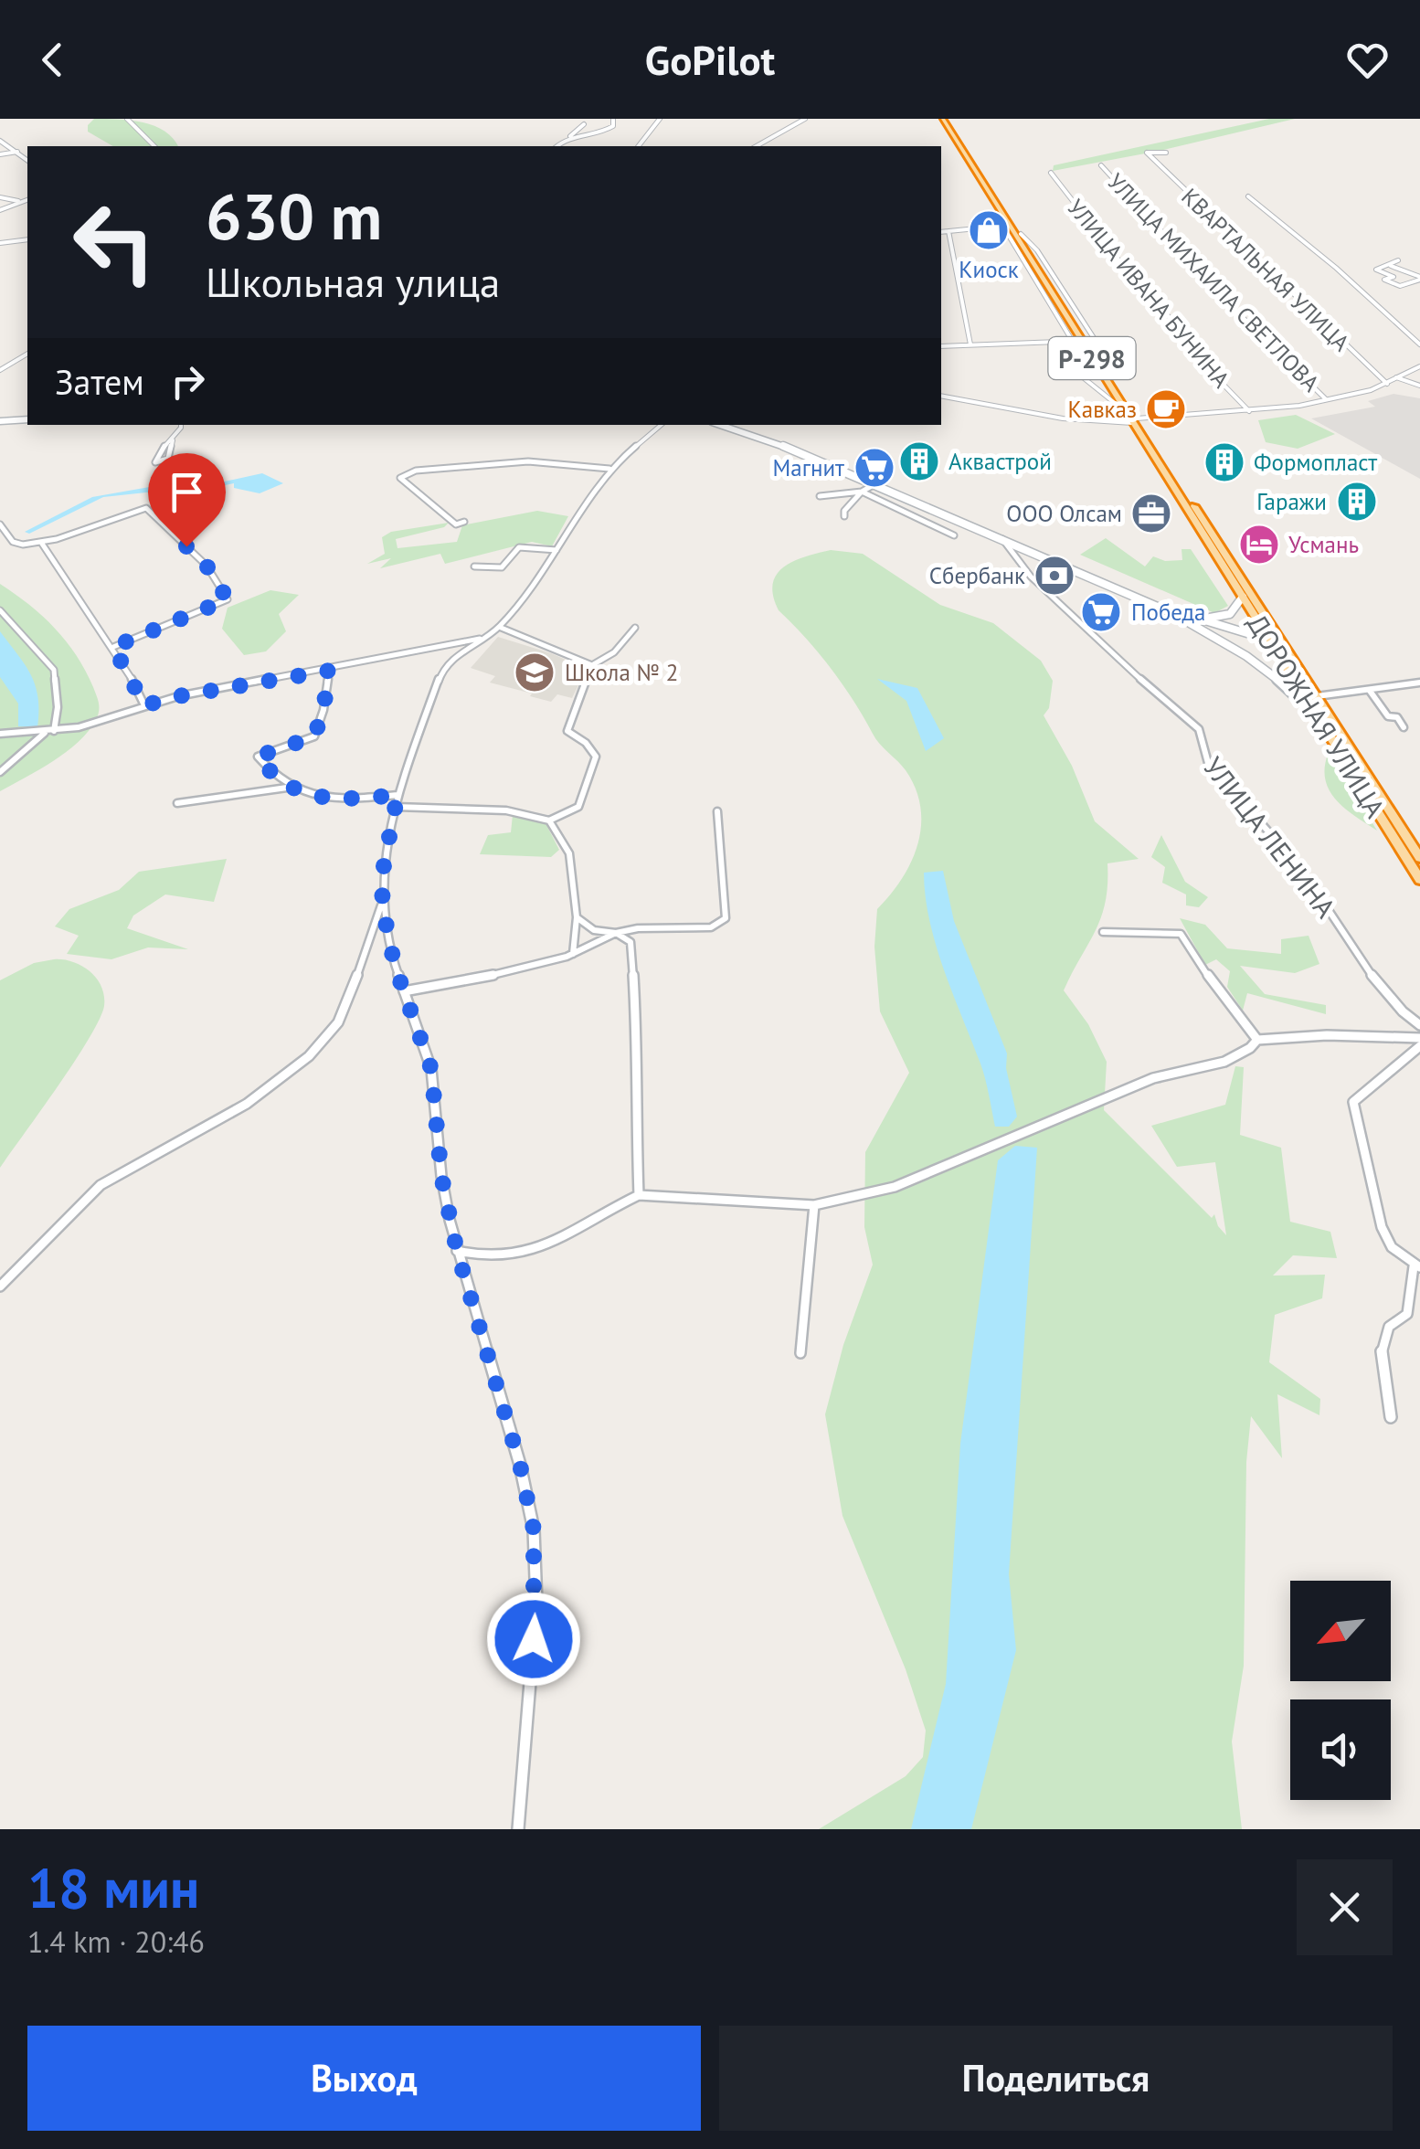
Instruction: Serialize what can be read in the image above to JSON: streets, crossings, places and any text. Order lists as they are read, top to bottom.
{
  "streets": {
    "highway": ["Р-298", "ДОРОЖНАЯ УЛИЦА"],
    "main road": ["УЛИЦА ЛЕНИНА"],
    "street": ["КВАРТАЛЬНАЯ УЛИЦА", "УЛИЦА МИХАИЛА СВЕТЛОВА", "УЛИЦА ИВАНА БУНИНА"]
  },
  "crossings": [
    ["Р-298", "ДОРОЖНАЯ УЛИЦА"]
  ],
  "places": {
    "shop": ["Киоск"],
    "cafe": ["Кавказ"],
    "building": ["Аквастрой", "Формопласт", "Гаражи"],
    "supermarket": ["Магнит", "Победа"],
    "office": ["ООО Олсам"],
    "hotel": ["Усмань"],
    "bank": ["Сбербанк"],
    "school or university": ["Школа № 2"]
  },
  "north": "bottom left",
  "page": {
    "header": "GoPilot",
    "turn": ["630 m", "Школьная улица"],
    "then": "Затем",
    "heading": ["18 мин", "1.4 km · 20:46"],
    "buttons": ["Выход", "Поделиться"]
  }
}
